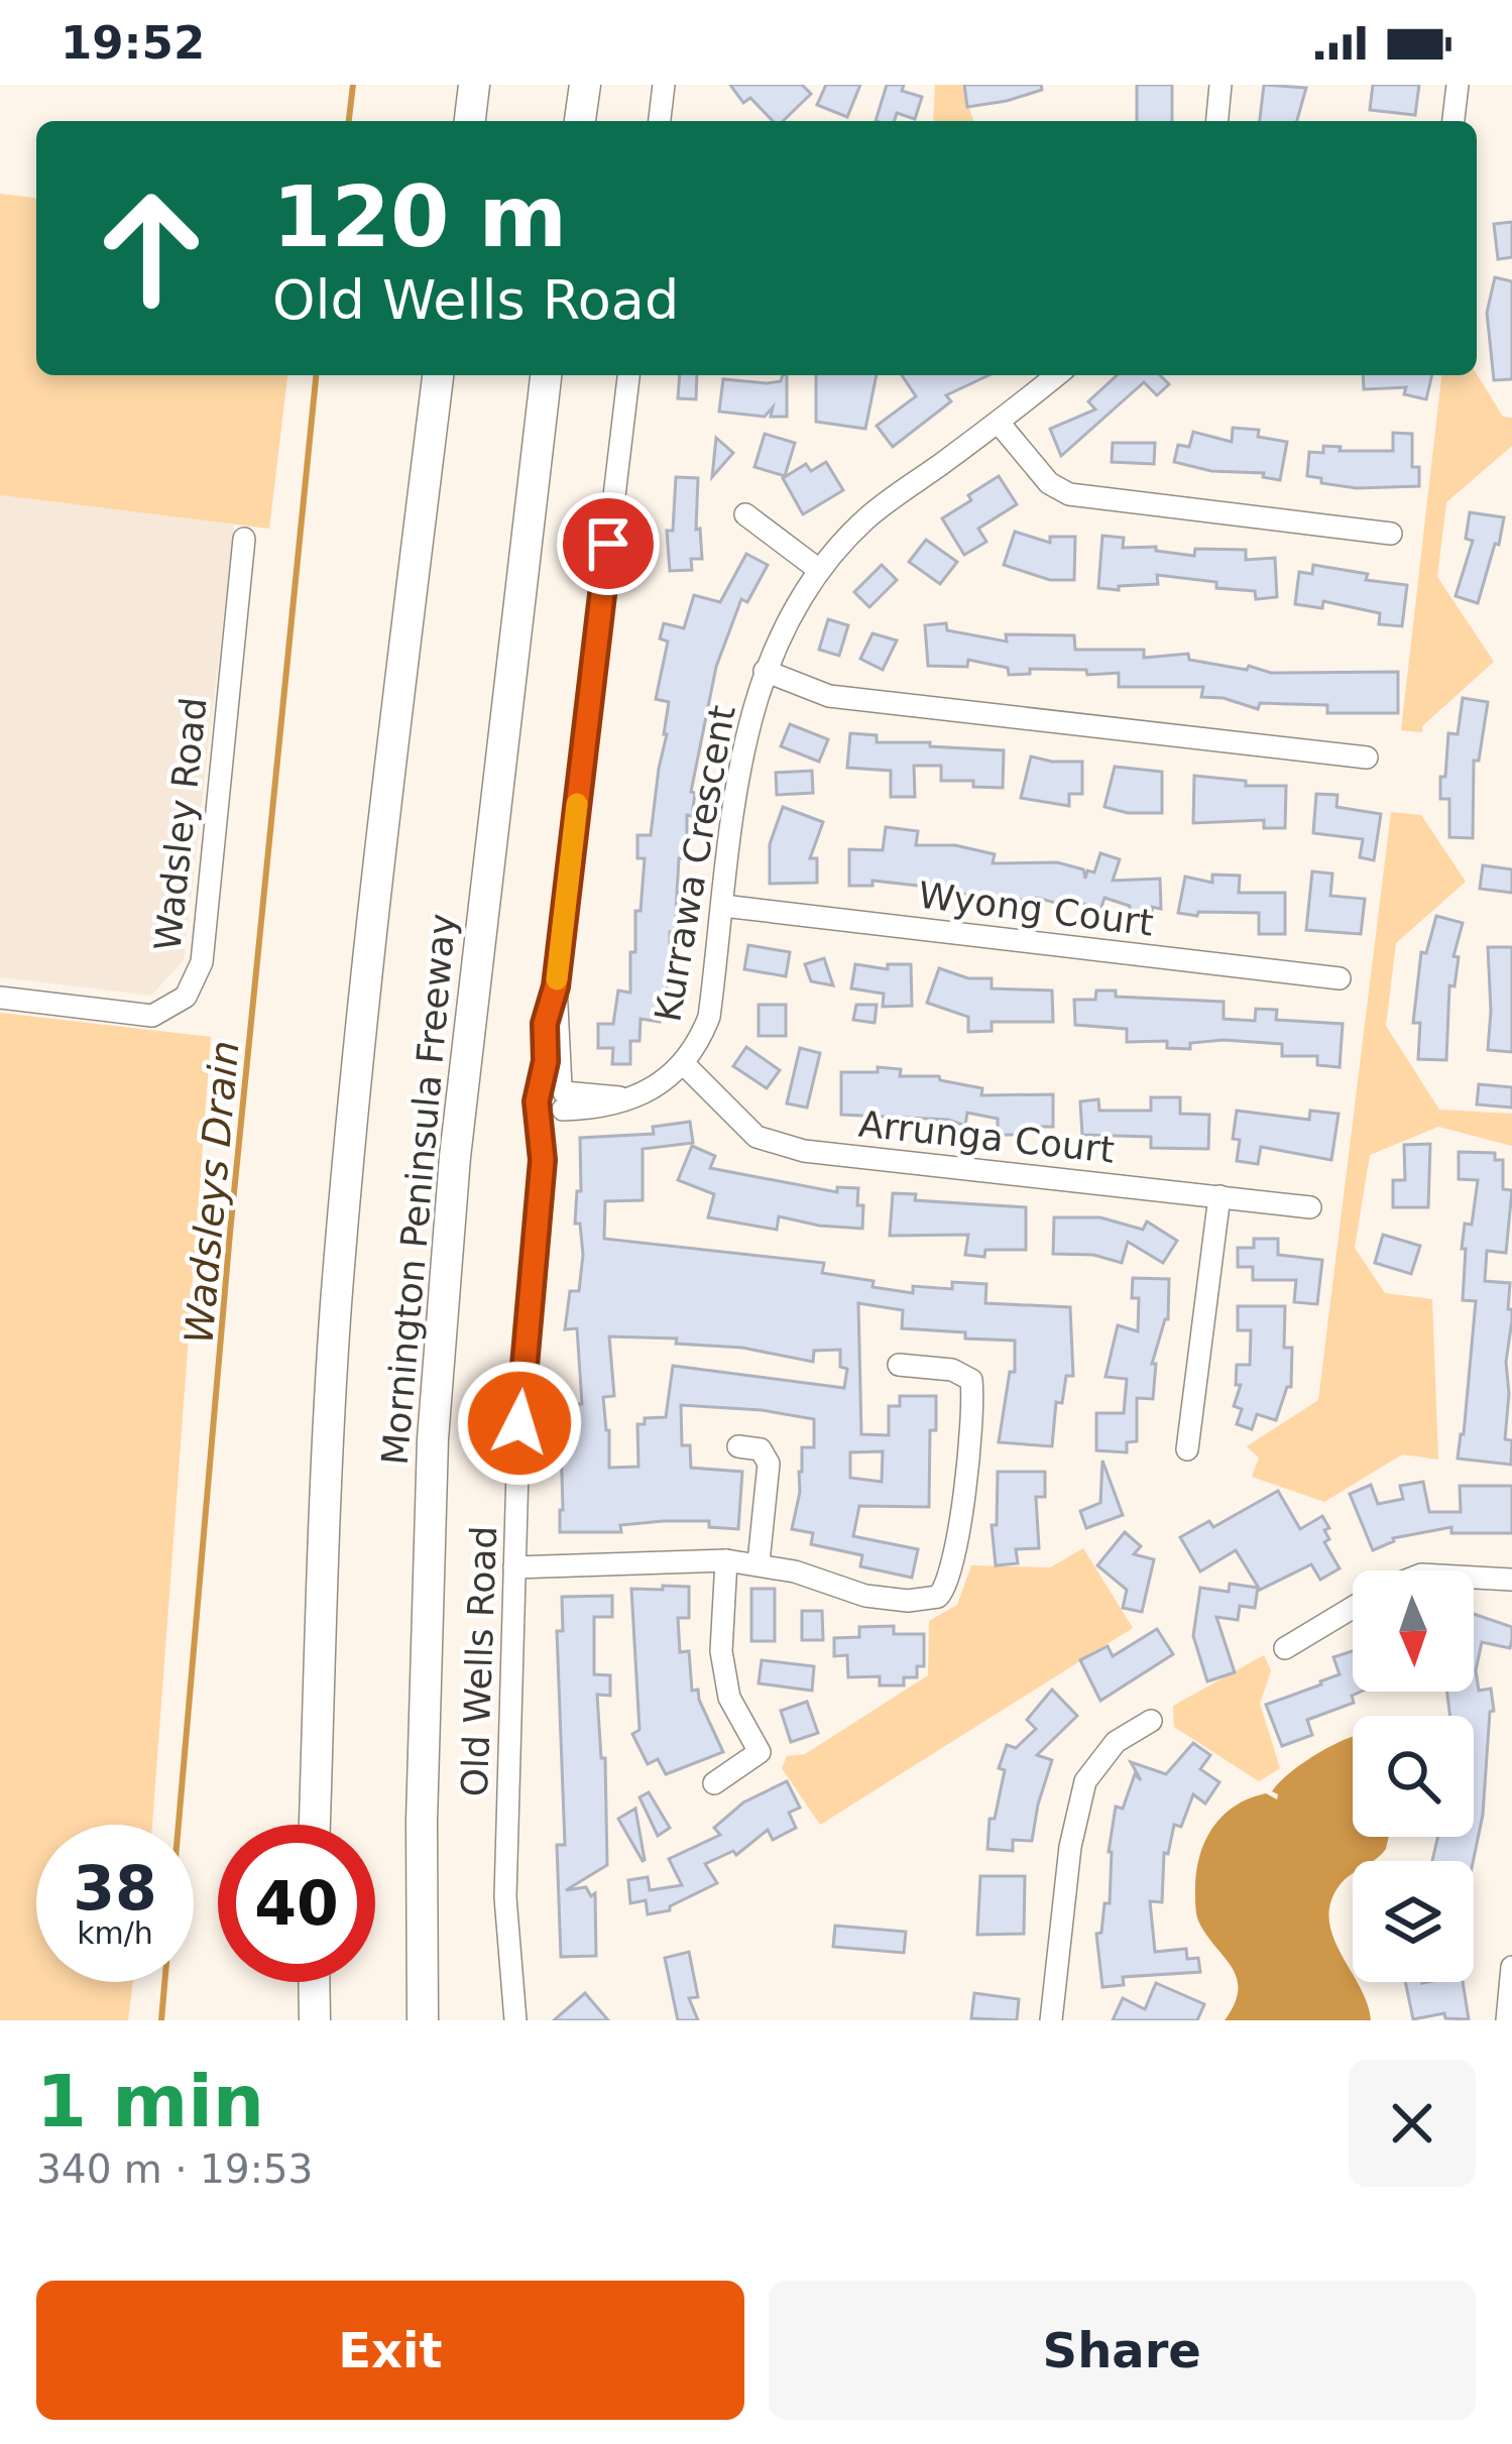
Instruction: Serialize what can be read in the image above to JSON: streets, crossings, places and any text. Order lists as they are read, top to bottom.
{
  "streets": {
    "highway": ["Mornington Peninsula Freeway"],
    "street": [
      "Wadsley Road",
      "Kurrawa Crescent",
      "Wyong Court",
      "Arrunga Court",
      "Old Wells Road"
    ]
  },
  "crossings": [
    ["Kurrawa Crescent", "Wyong Court"],
    ["Kurrawa Crescent", "Arrunga Court"],
    ["Kurrawa Crescent", "Old Wells Road"]
  ],
  "water": ["Wadsleys Drain"],
  "north": "bottom",
  "page": {
    "status": "19:52",
    "turn": ["120 m", "Old Wells Road"],
    "speed": "38 km/h",
    "limit": "40",
    "heading": ["1 min", "340 m · 19:53"],
    "buttons": ["Exit", "Share"]
  }
}
